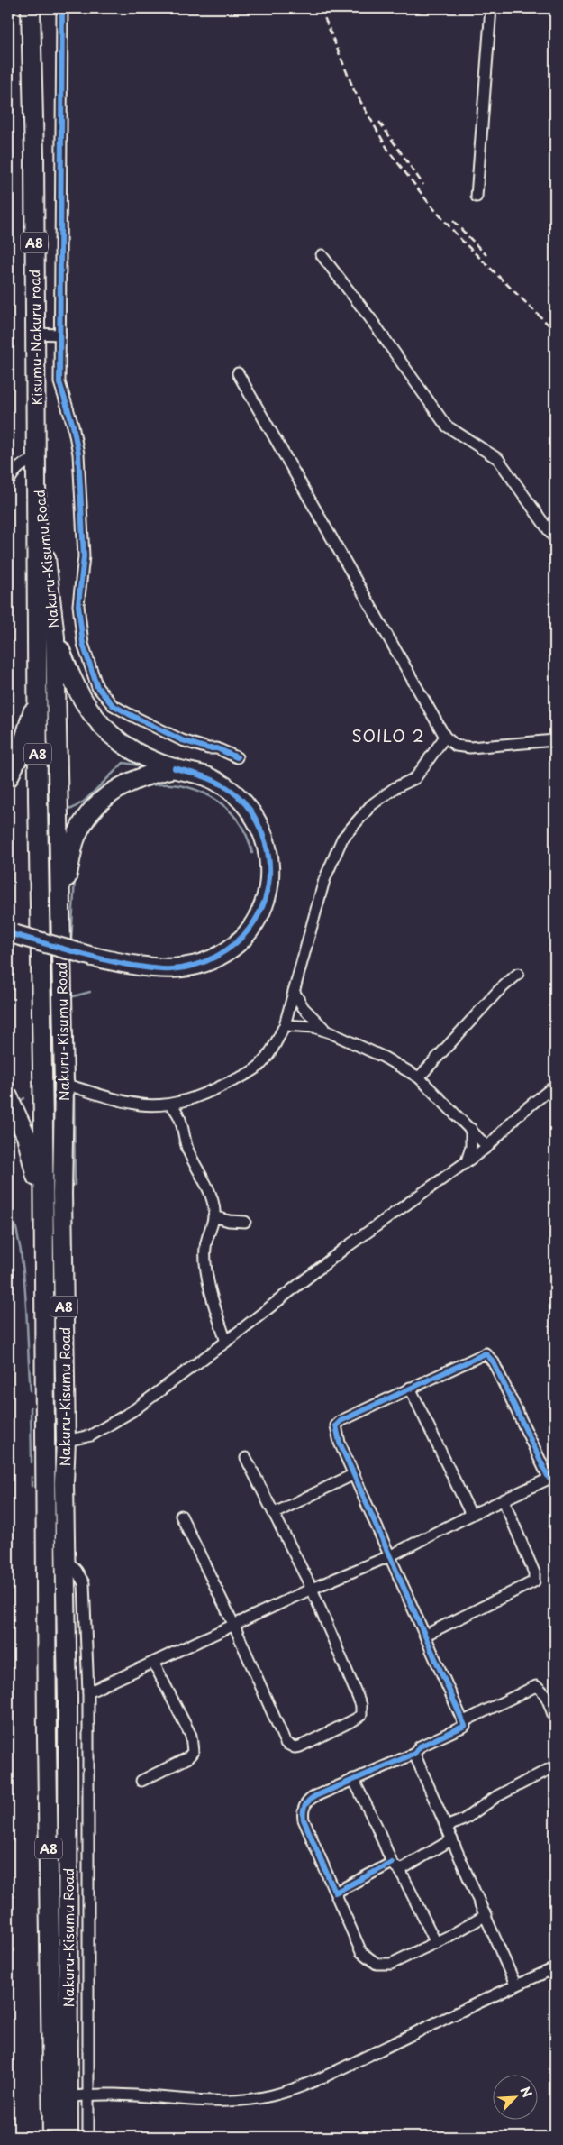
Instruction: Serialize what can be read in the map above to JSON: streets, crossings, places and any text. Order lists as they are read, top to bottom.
{
  "streets": {
    "highway": ["A8", "Kisumu-Nakuru road", "Nakuru-Kisumu Road"]
  },
  "crossings": [
    ["Kisumu-Nakuru road", "Nakuru-Kisumu Road"]
  ],
  "districts": ["SOILO 2"],
  "north": "top right"
}
